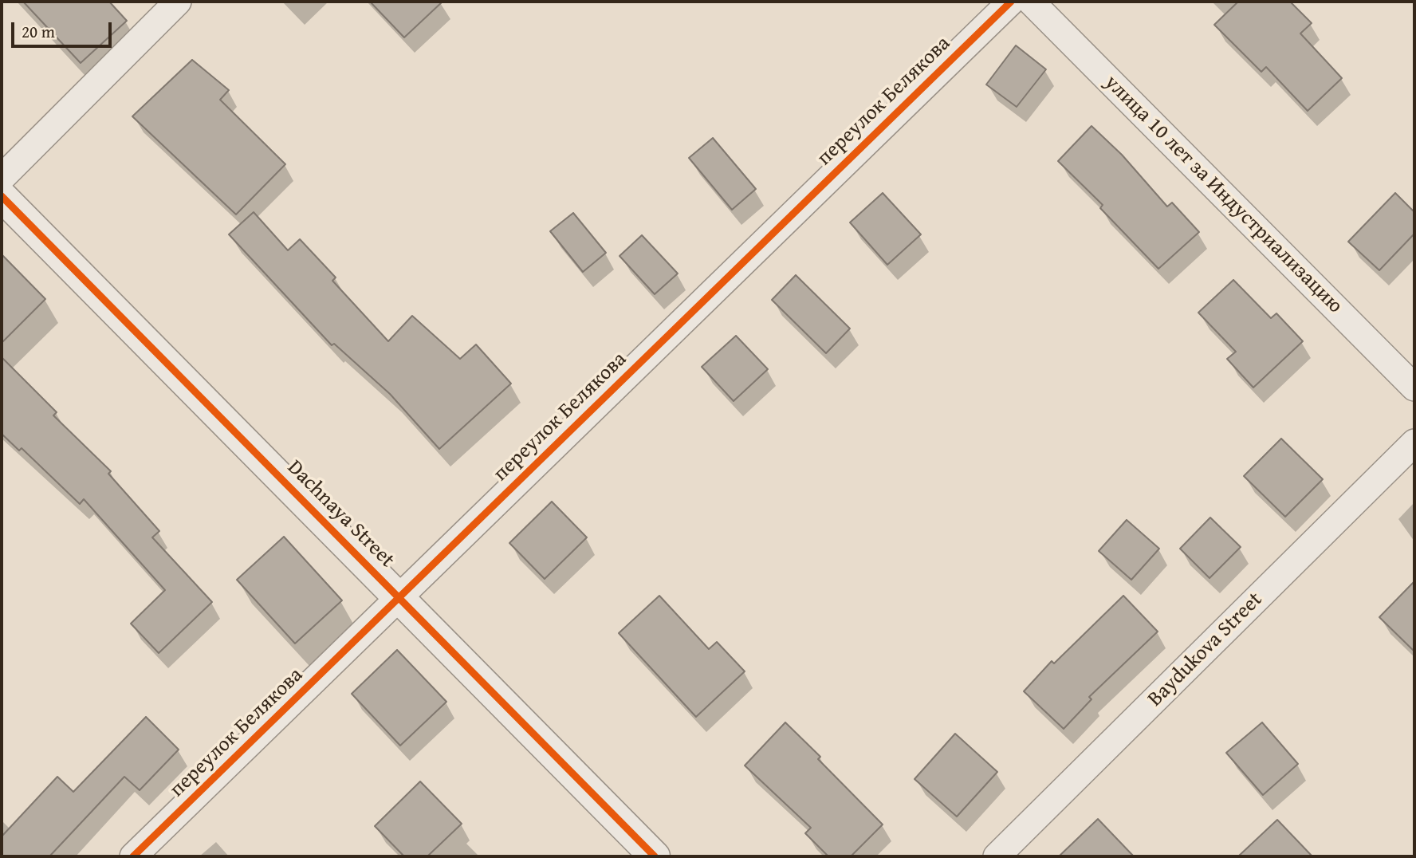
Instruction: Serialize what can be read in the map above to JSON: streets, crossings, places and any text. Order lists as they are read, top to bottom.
{
  "streets": {
    "street": [
      "переулок Белякова",
      "улица 10 лет за Индустриализацию",
      "Dachnaya Street",
      "Baydukova Street"
    ]
  },
  "crossings": [
    ["переулок Белякова", "Dachnaya Street"]
  ],
  "scale_bar": "20 m"
}
